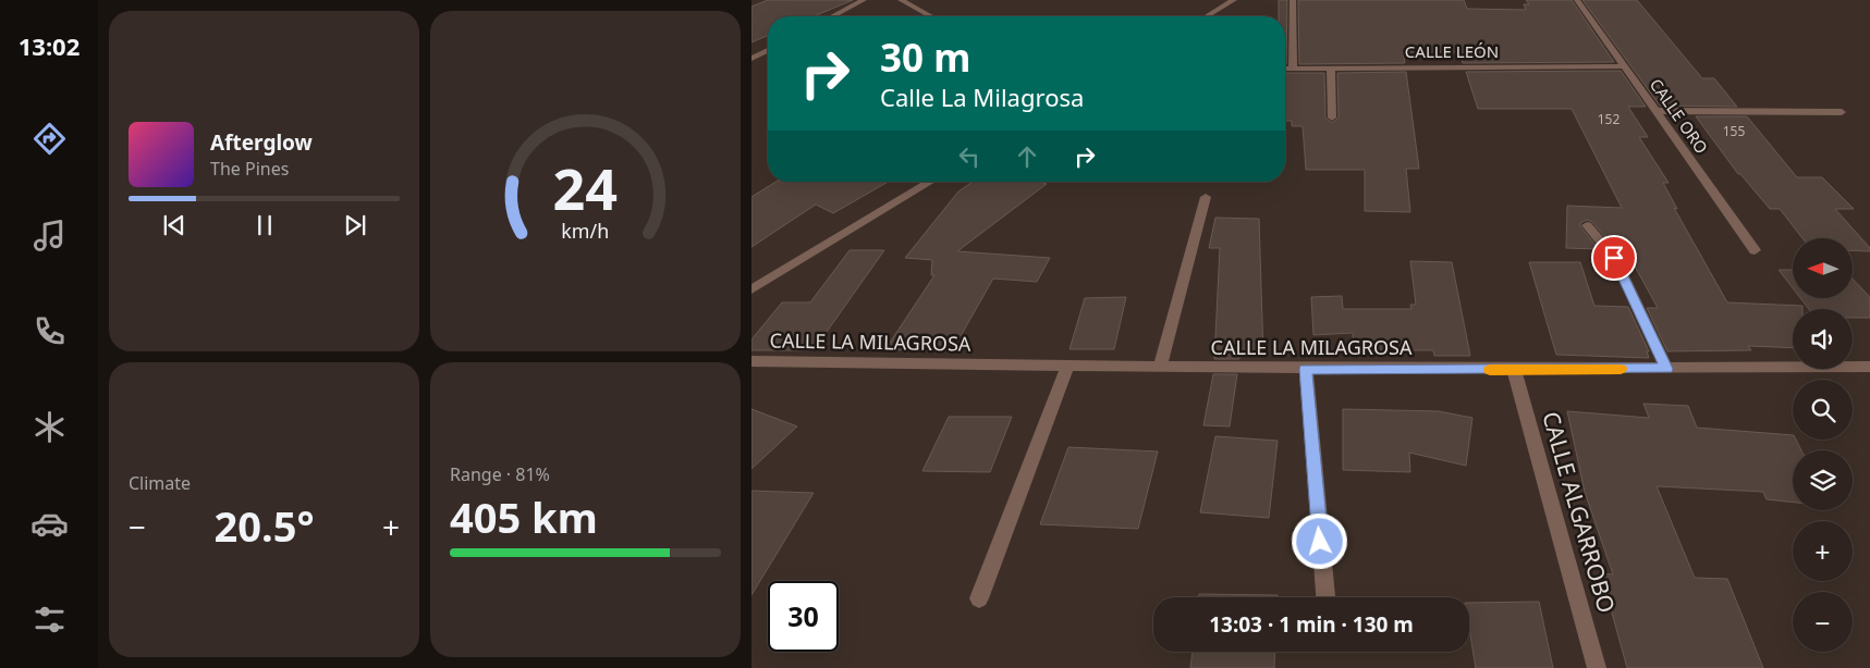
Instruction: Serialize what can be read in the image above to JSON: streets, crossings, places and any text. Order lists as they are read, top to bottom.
{
  "streets": {
    "street": [
      "CALLE LEÓN",
      "CALLE ORO",
      "CALLE LA MILAGROSA",
      "CALLE ALGARROBO"
    ]
  },
  "crossings": [
    ["CALLE LEÓN", "CALLE ORO"],
    ["CALLE LA MILAGROSA", "CALLE ALGARROBO"]
  ],
  "house_numbers": ["152", "155"],
  "north": "left",
  "page": {
    "tabs": "13:02",
    "turn": ["30 m", "Calle La Milagrosa"],
    "song": ["Afterglow", "The Pines"],
    "map_buttons": ["+", "−"],
    "tile": [
      "Climate",
      ["Range · 81%", "405 km"]
    ],
    "heat": ["−", "20.5°", "+"],
    "limit": "30",
    "trip": "13:03 · 1 min · 130 m",
    "gauge": ["24", "km/h"]
  }
}
